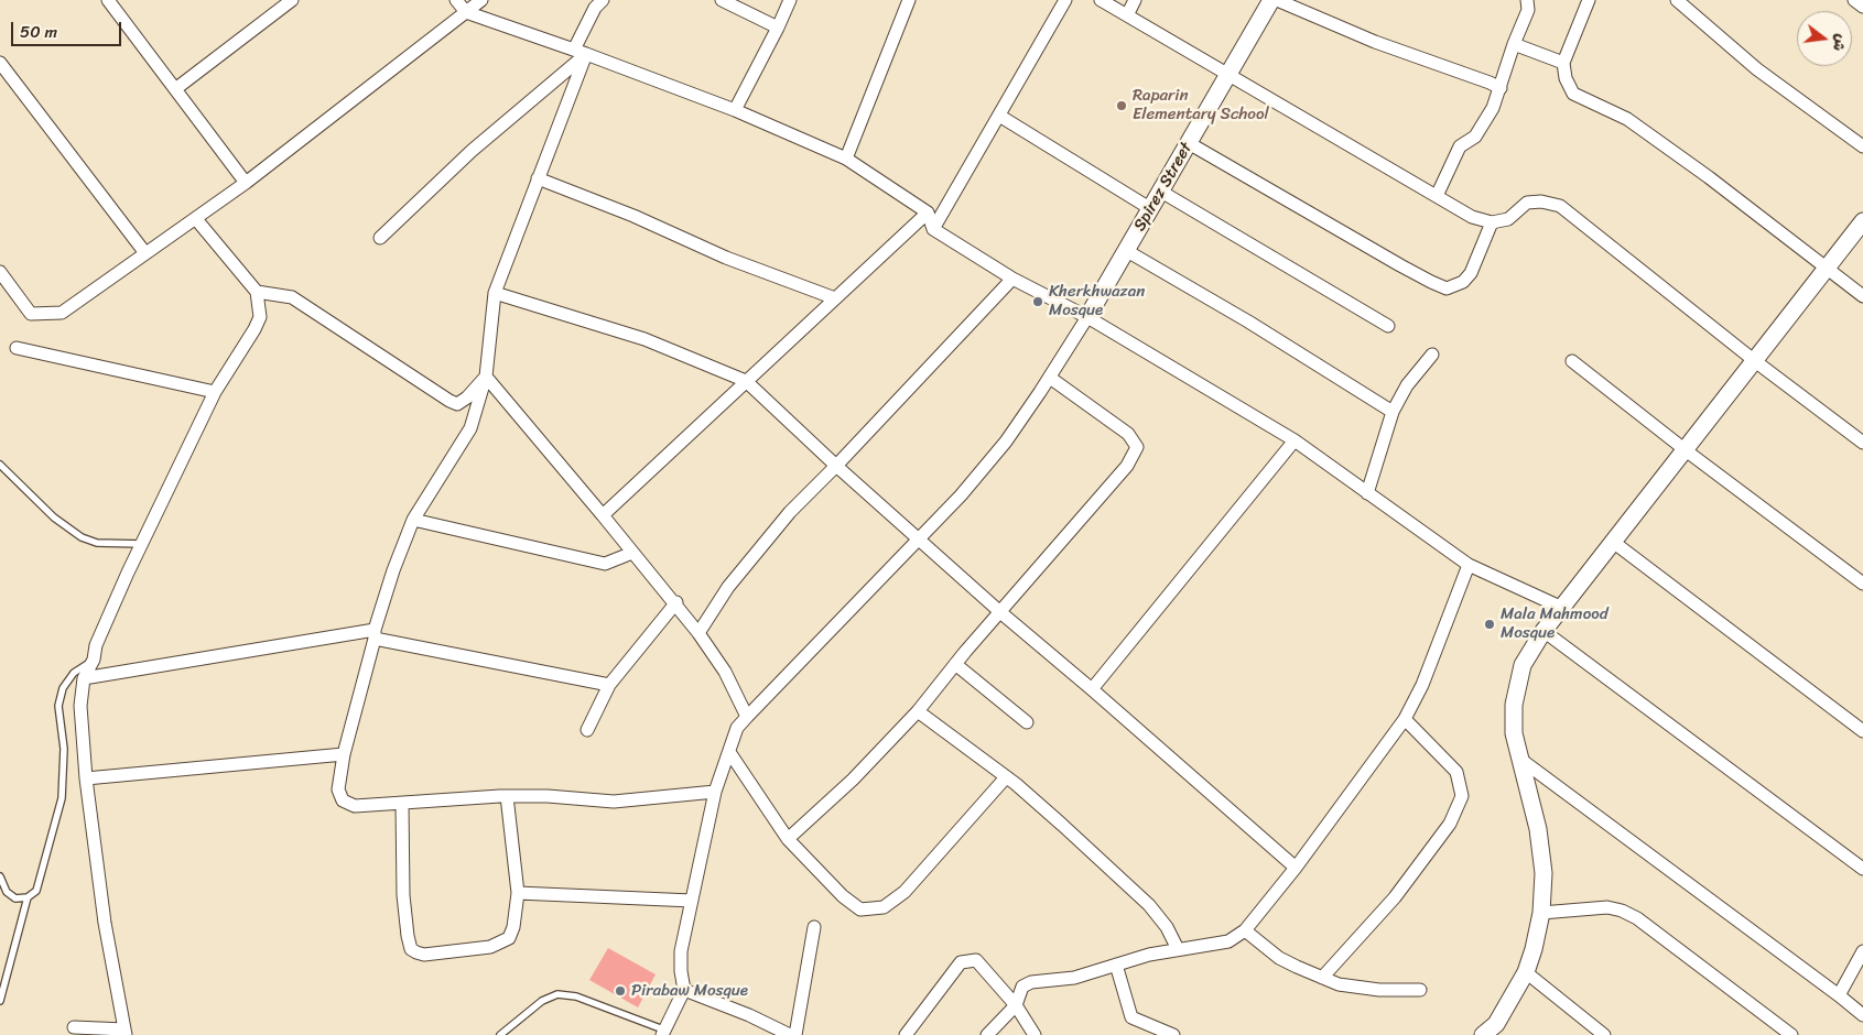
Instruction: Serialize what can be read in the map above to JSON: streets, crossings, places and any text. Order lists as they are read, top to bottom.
{
  "streets": {
    "street": ["Spirez Street"]
  },
  "places": [
    "Raparin Elementary School",
    "Kherkhwazan Mosque",
    "Mala Mahmood Mosque",
    "Pirabaw Mosque"
  ],
  "scale_bar": "50 m",
  "north": "right"
}
